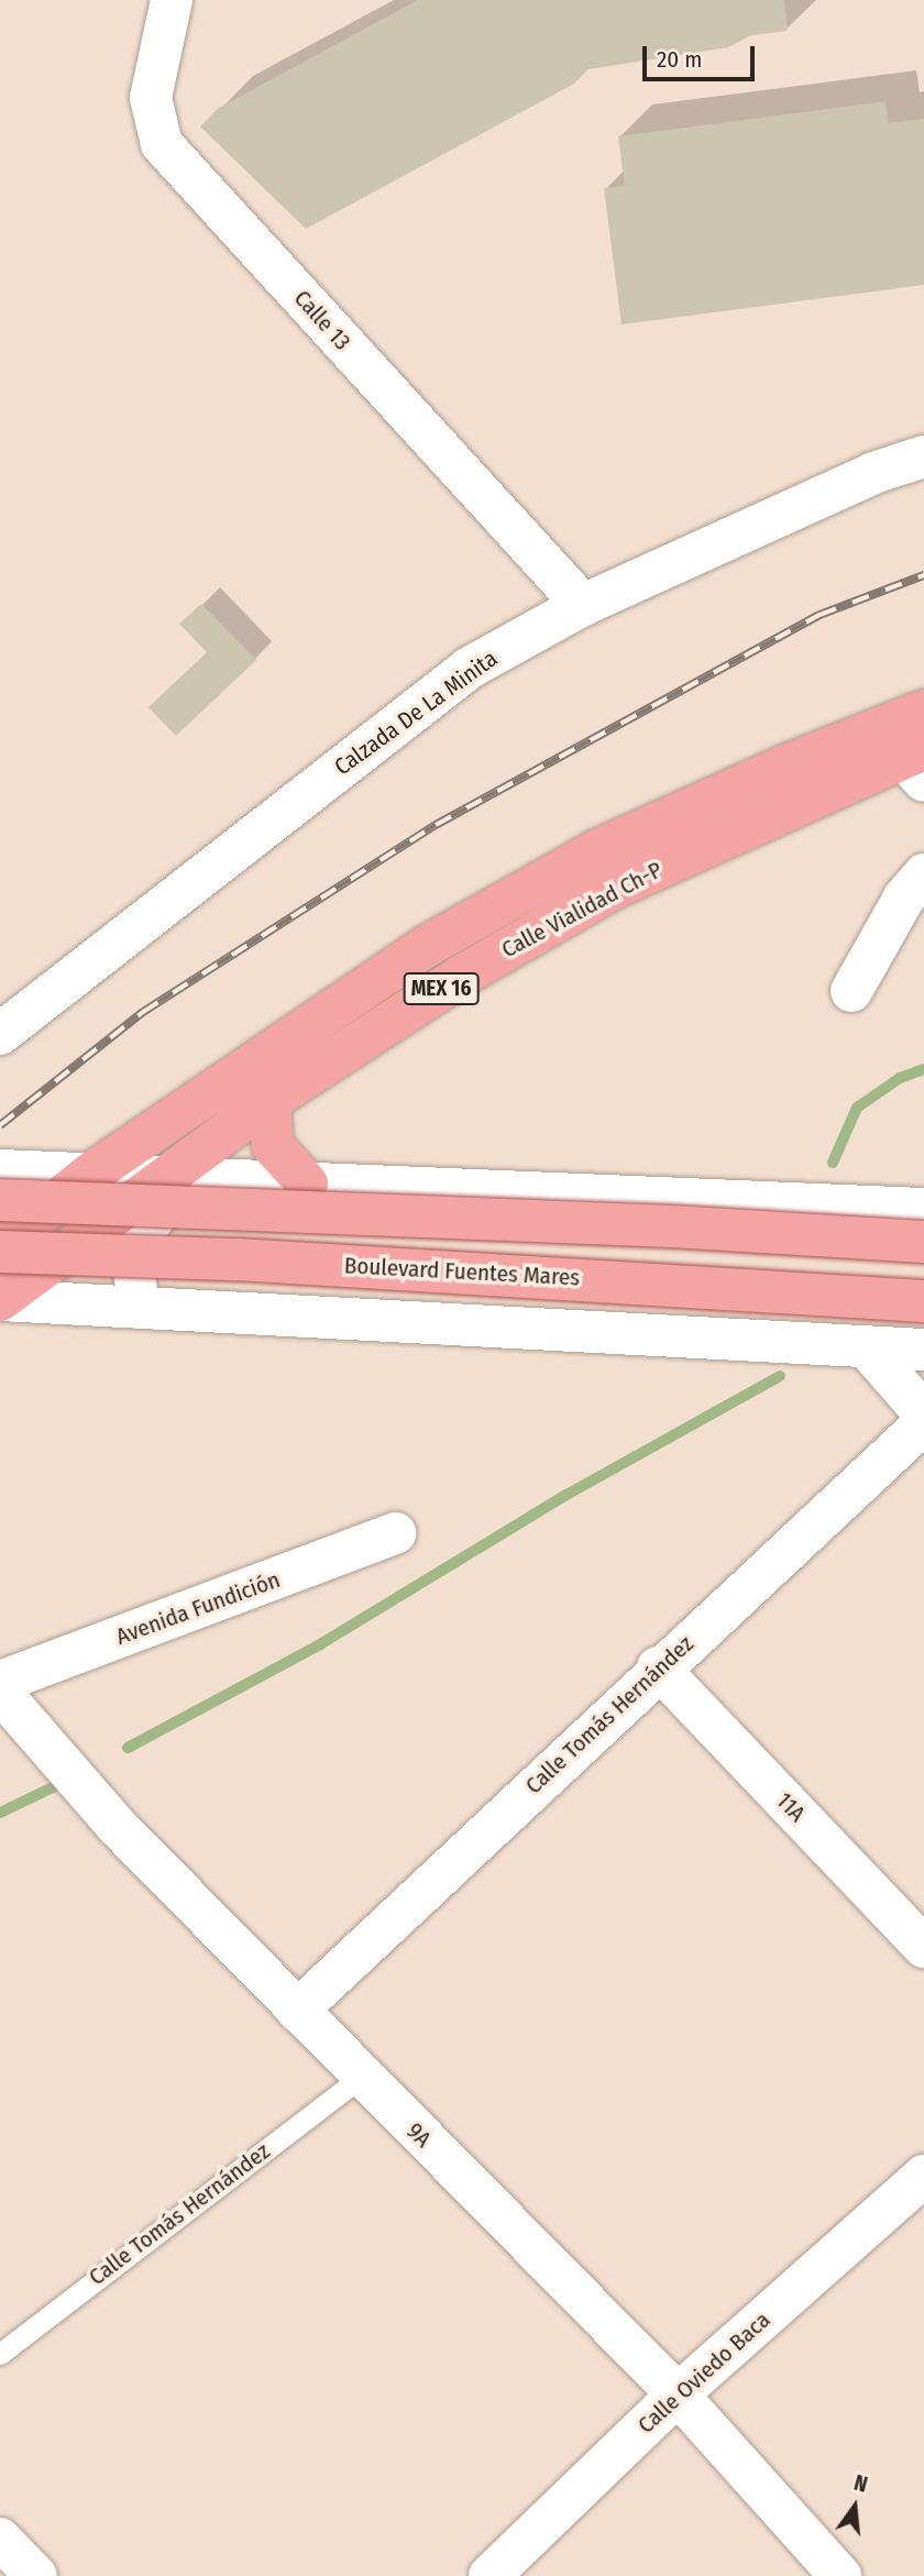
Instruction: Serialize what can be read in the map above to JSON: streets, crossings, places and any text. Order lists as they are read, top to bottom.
{
  "streets": {
    "main road": ["Calle Vialidad Ch-P", "MEX 16", "Boulevard Fuentes Mares"],
    "street": [
      "Calle 13",
      "Calzada De La Minita",
      "Avenida Fundición",
      "Calle Tomás Hernández",
      "11A",
      "9A",
      "Calle Oviedo Baca"
    ]
  },
  "crossings": [
    ["Calle 13", "Calzada De La Minita"],
    ["Calle Tomás Hernández", "11A"],
    ["Calle Tomás Hernández", "9A"],
    ["9A", "Calle Oviedo Baca"]
  ],
  "scale_bar": "20 m",
  "north": "top"
}
